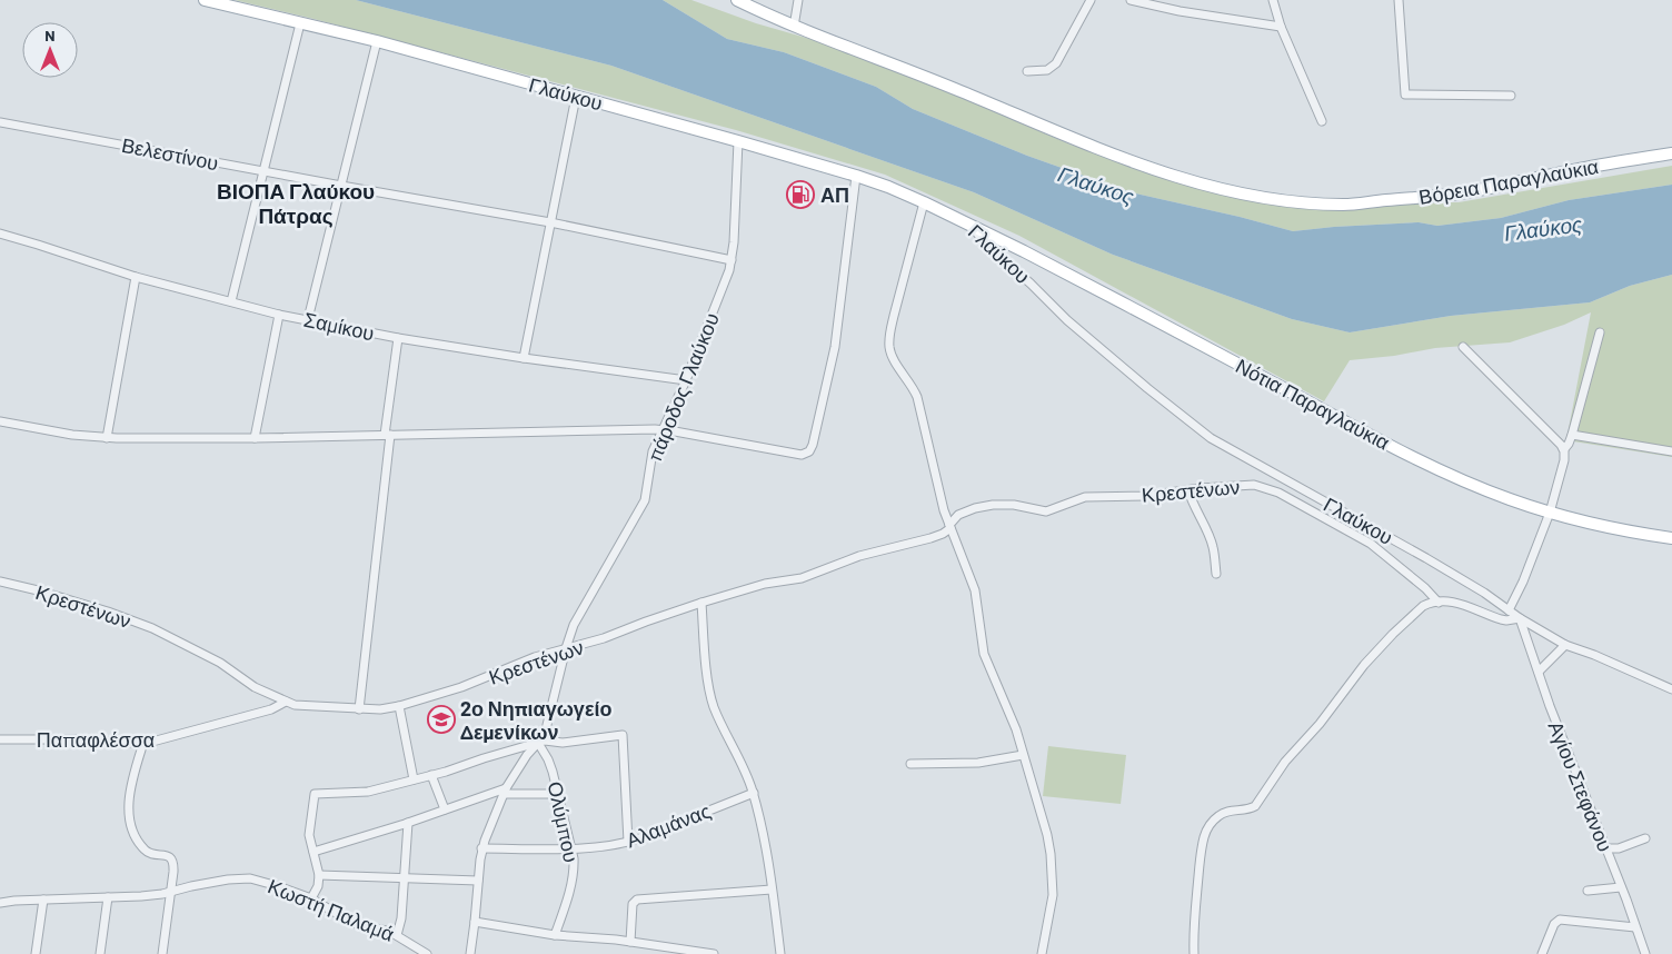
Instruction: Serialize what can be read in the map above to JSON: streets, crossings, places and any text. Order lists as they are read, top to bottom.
{
  "streets": {
    "main road": ["Γλαύκου", "Βόρεια Παραγλαύκια", "Νότια Παραγλαύκια"],
    "street": [
      "Βελεστίνου",
      "Σαμίκου",
      "πάροδος Γλαύκου",
      "Κρεστένων",
      "Παπαφλέσσα",
      "Αγίου Στεφάνου",
      "Ολύμπου",
      "Αλαμάνας",
      "Κωστή Παλαμά"
    ]
  },
  "crossings": [
    ["Γλαύκου", "πάροδος Γλαύκου"],
    ["Γλαύκου", "Νότια Παραγλαύκια"],
    ["Γλαύκου", "Αγίου Στεφάνου"],
    ["Βελεστίνου", "πάροδος Γλαύκου"],
    ["Σαμίκου", "πάροδος Γλαύκου"],
    ["πάροδος Γλαύκου", "Κρεστένων"],
    ["πάροδος Γλαύκου", "Ολύμπου"],
    ["πάροδος Γλαύκου", "Αλαμάνας"],
    ["Κρεστένων", "Παπαφλέσσα"],
    ["Ολύμπου", "Αλαμάνας"]
  ],
  "districts": ["ΒΙΟΠΑ Γλαύκου Πάτρας"],
  "water": ["Γλαύκος"],
  "places": {
    "fuel station": ["ΑΠ"],
    "school or university": ["2ο Νηπιαγωγείο Δεμενίκων"]
  },
  "north": "top"
}
